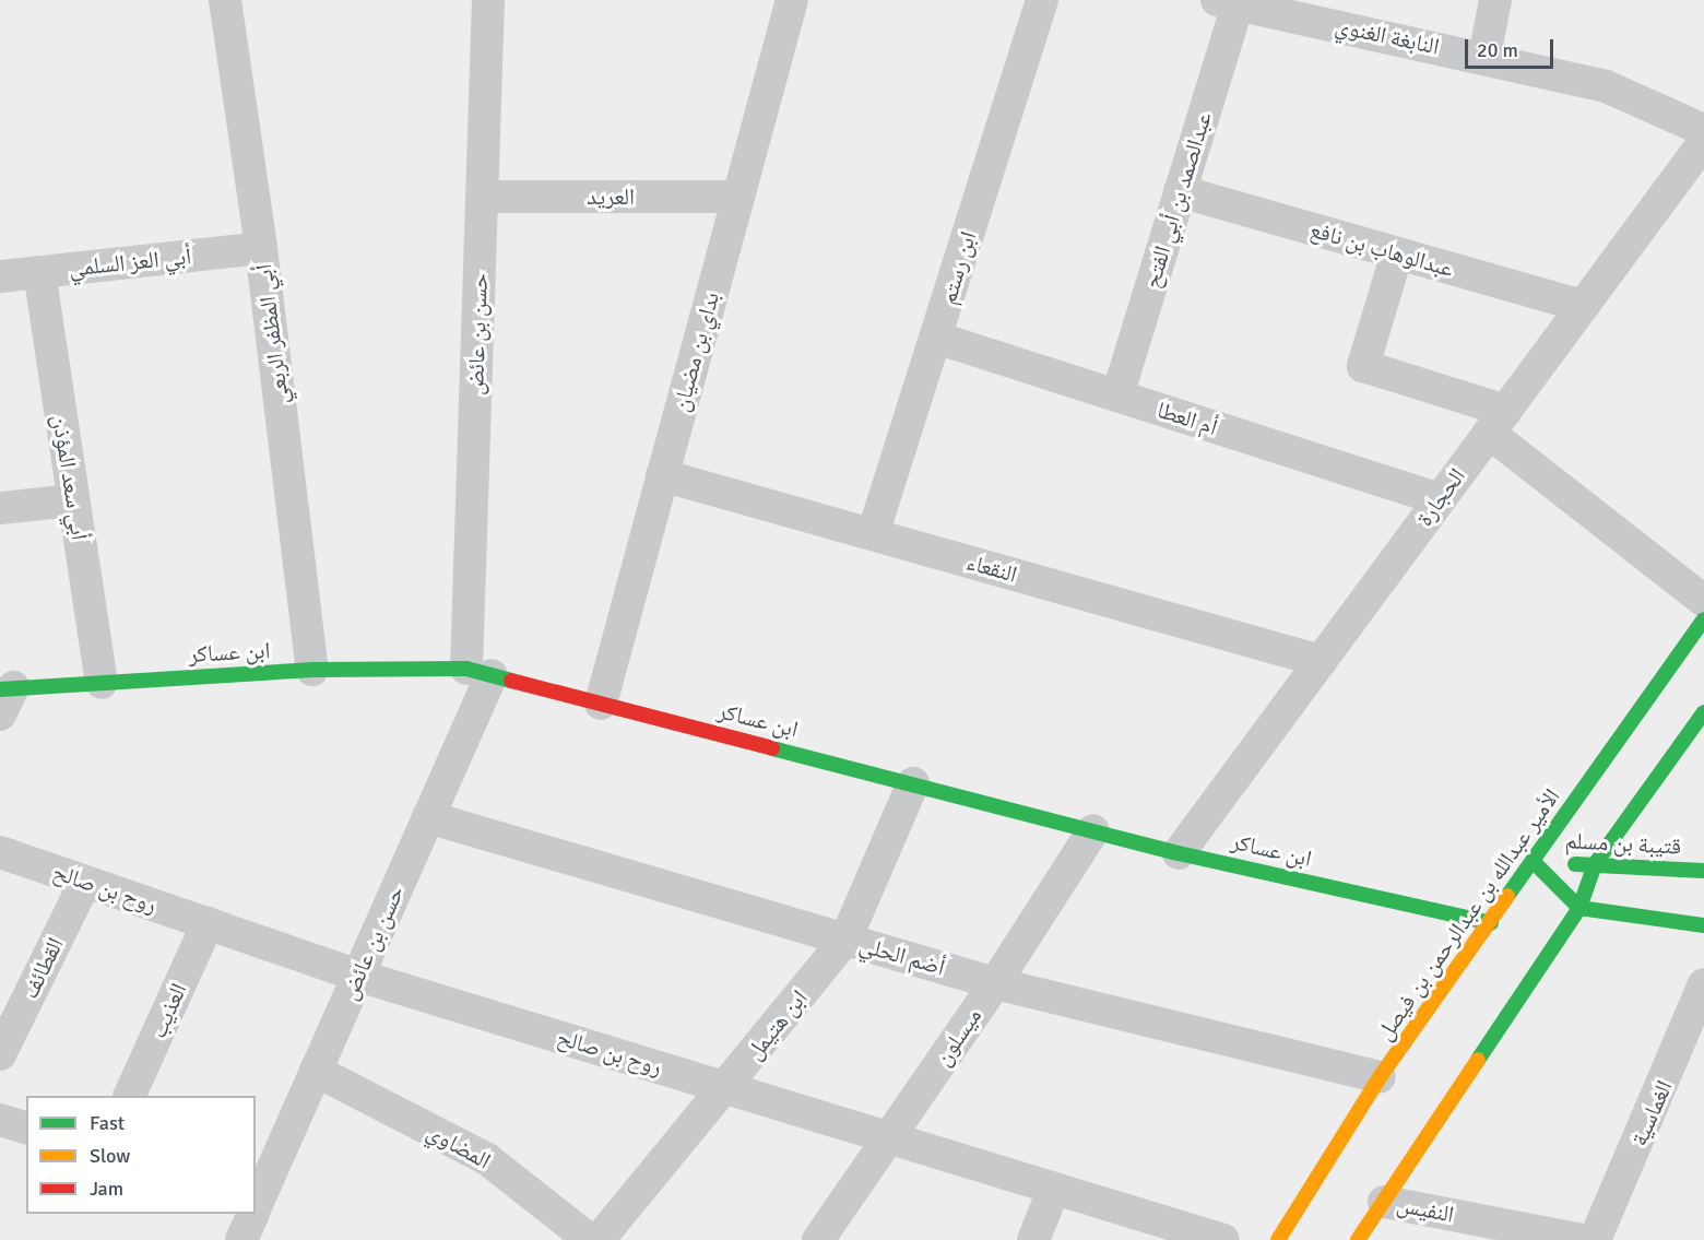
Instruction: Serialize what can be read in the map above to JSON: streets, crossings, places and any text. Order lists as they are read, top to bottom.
{
  "streets": {
    "street": [
      "النابغة الغنوي",
      "العريد",
      "عبدالصمد بن أبي الفتح",
      "عبدالوهاب بن نافع",
      "أبي العز السلمي",
      "ابن رستم",
      "أبي المظفر الربعي",
      "حسن بن عائض",
      "بداي بن مضيان",
      "أم العطا",
      "أبي سعد المؤذن",
      "الحجارة",
      "النقعاء",
      "ابن عساكر",
      "قتيبة بن مسلم",
      "روح بن صالح",
      "الأمير عبدالله بن عبدالرحمن بن فيصل",
      "أضم الحلي",
      "القطائف",
      "العذيب",
      "ابن هتيمل",
      "ميسلون",
      "الغماسية",
      "المضاوي",
      "النفيس"
    ]
  },
  "crossings": [
    ["النابغة الغنوي", "عبدالصمد بن أبي الفتح"],
    ["العريد", "حسن بن عائض"],
    ["العريد", "بداي بن مضيان"],
    ["عبدالصمد بن أبي الفتح", "عبدالوهاب بن نافع"],
    ["عبدالصمد بن أبي الفتح", "أم العطا"],
    ["عبدالوهاب بن نافع", "الحجارة"],
    ["أبي العز السلمي", "أبي المظفر الربعي"],
    ["أبي العز السلمي", "أبي سعد المؤذن"],
    ["ابن رستم", "أم العطا"],
    ["ابن رستم", "النقعاء"],
    ["أبي المظفر الربعي", "ابن عساكر"],
    ["حسن بن عائض", "ابن عساكر"],
    ["حسن بن عائض", "روح بن صالح"],
    ["حسن بن عائض", "أضم الحلي"],
    ["حسن بن عائض", "المضاوي"],
    ["بداي بن مضيان", "النقعاء"],
    ["بداي بن مضيان", "ابن عساكر"],
    ["أم العطا", "الحجارة"],
    ["أبي سعد المؤذن", "ابن عساكر"],
    ["الحجارة", "النقعاء"],
    ["الحجارة", "ابن عساكر"],
    ["ابن عساكر", "الأمير عبدالله بن عبدالرحمن بن فيصل"],
    ["ابن عساكر", "ابن هتيمل"],
    ["ابن عساكر", "ميسلون"],
    ["قتيبة بن مسلم", "الأمير عبدالله بن عبدالرحمن بن فيصل"],
    ["روح بن صالح", "القطائف"],
    ["روح بن صالح", "العذيب"],
    ["روح بن صالح", "ابن هتيمل"],
    ["روح بن صالح", "ميسلون"],
    ["الأمير عبدالله بن عبدالرحمن بن فيصل", "أضم الحلي"],
    ["أضم الحلي", "ابن هتيمل"],
    ["أضم الحلي", "ميسلون"]
  ],
  "legend": ["Fast", "Slow", "Jam"],
  "scale_bar": "20 m"
}
